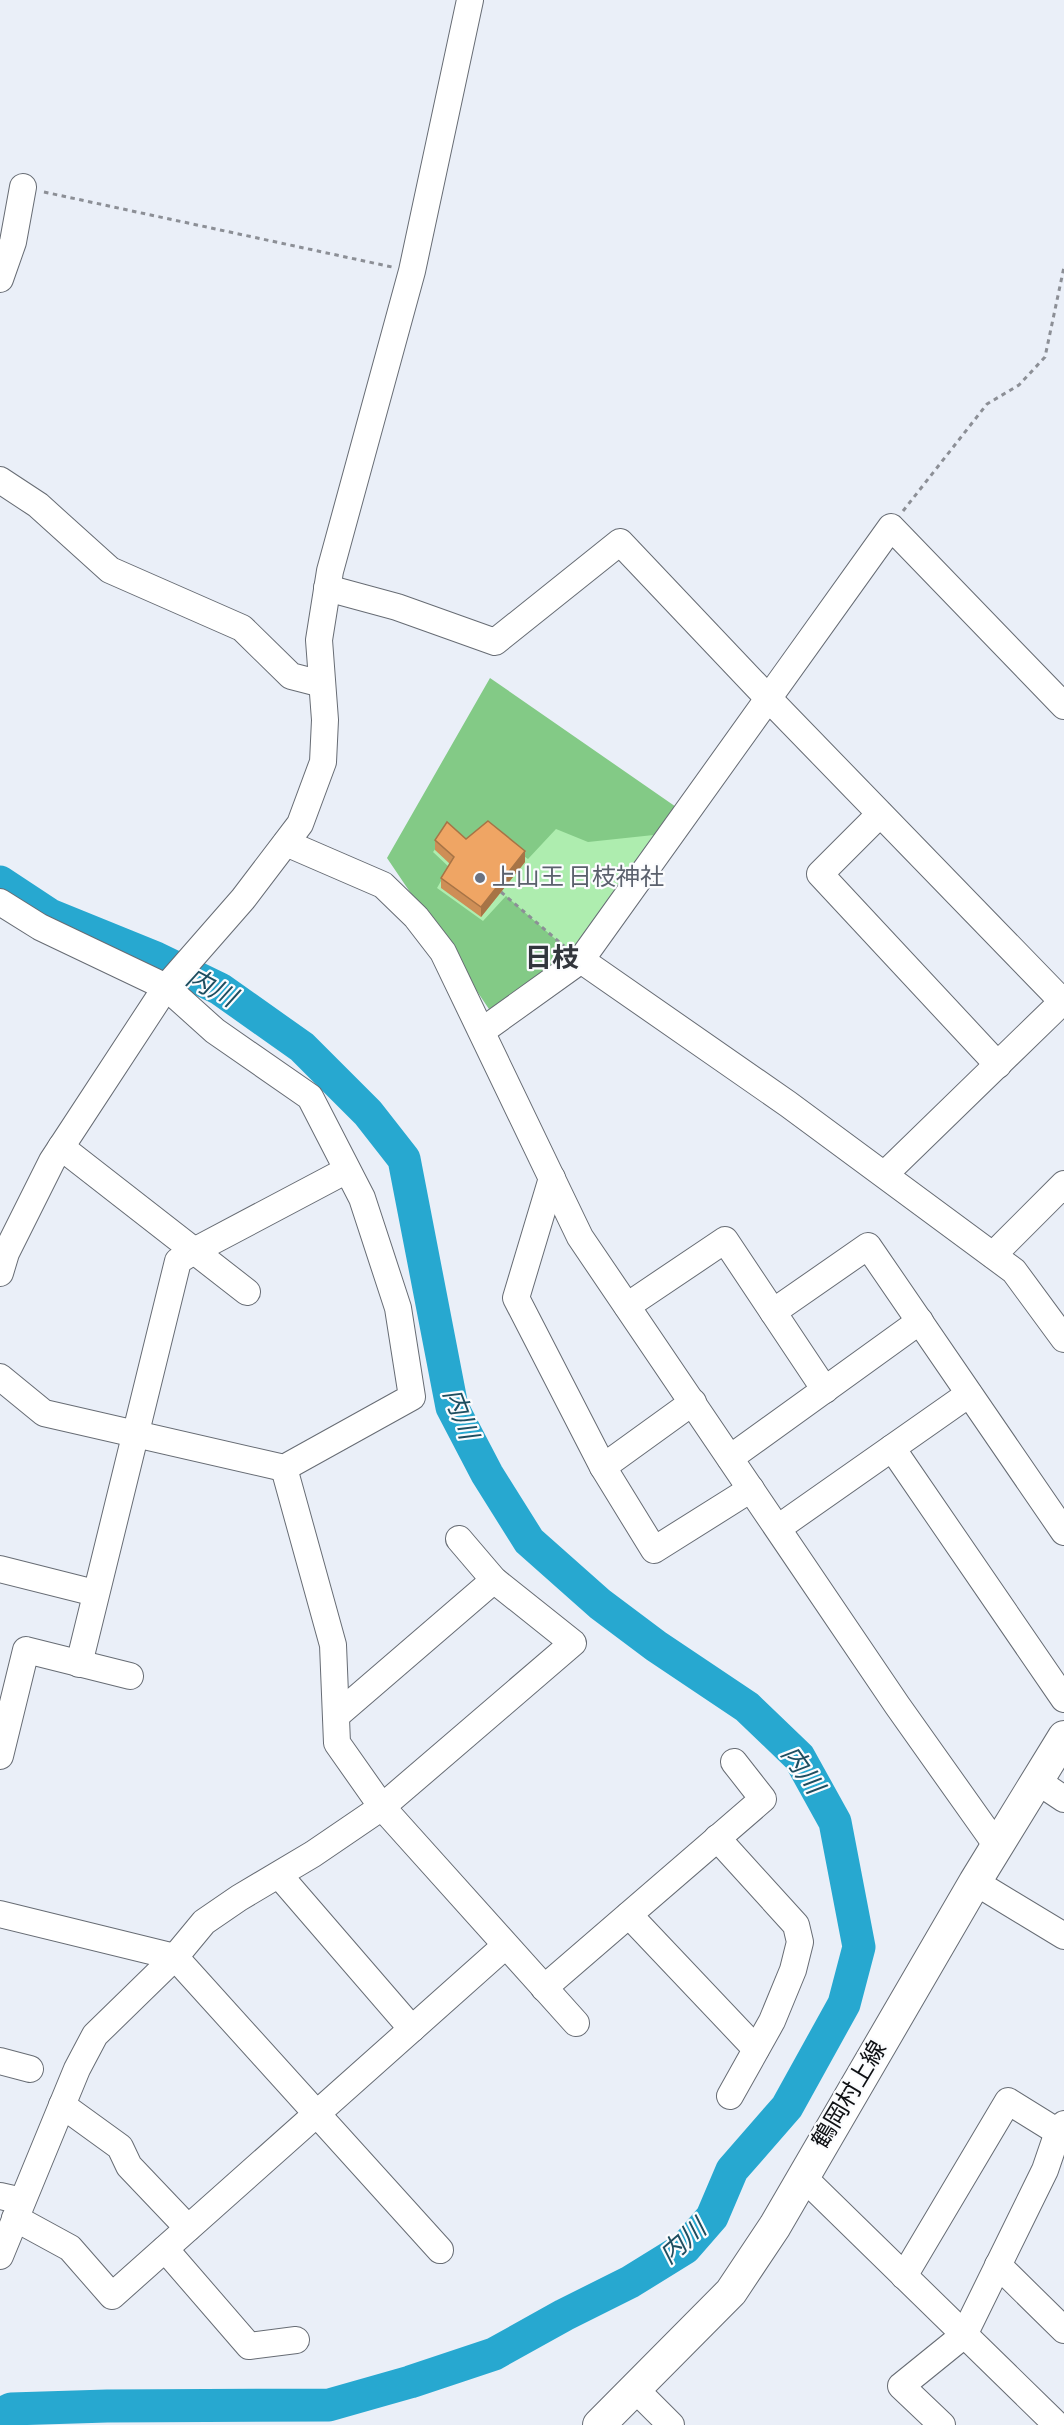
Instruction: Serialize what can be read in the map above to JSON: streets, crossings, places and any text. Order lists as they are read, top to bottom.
{
  "streets": {
    "main road": ["鶴岡村上線"]
  },
  "districts": ["日枝"],
  "water": ["内川"],
  "places": ["上山王 日枝神社"]
}
